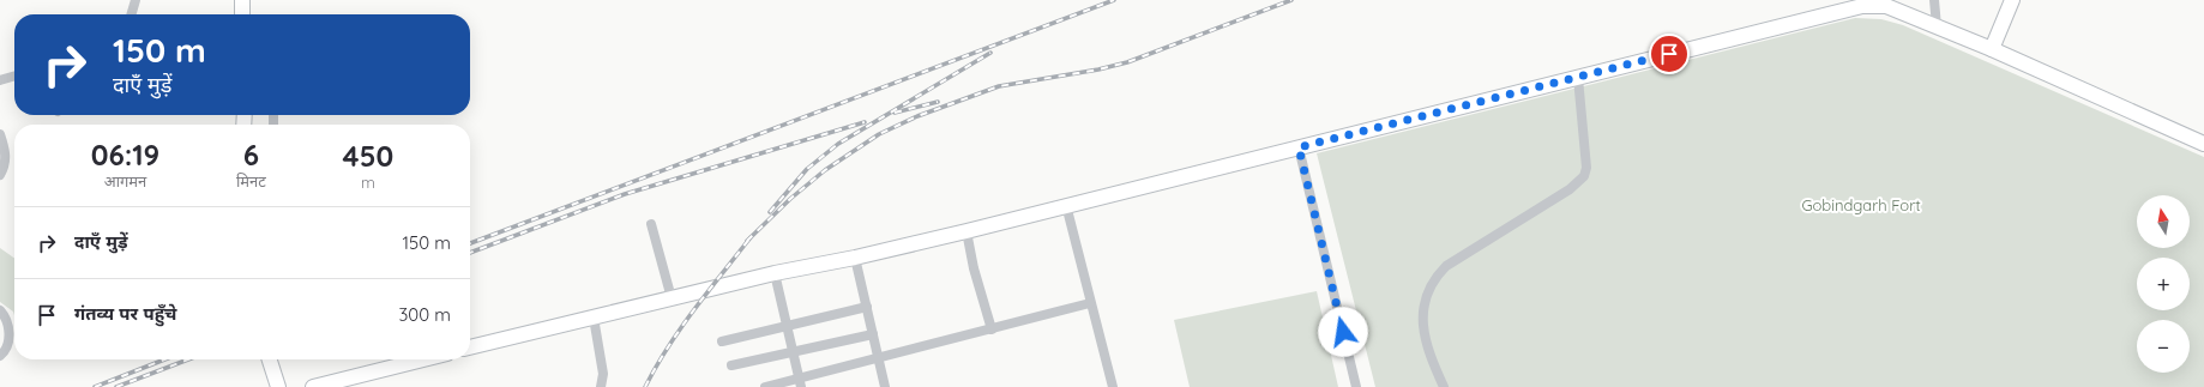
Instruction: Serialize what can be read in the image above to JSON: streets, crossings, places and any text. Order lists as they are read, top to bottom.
{
  "parks": ["Gobindgarh Fort"],
  "north": "top",
  "page": {
    "turn": ["150 m", "दाएँ मुड़ें"],
    "eta": [
      "06:19",
      "आगमन",
      "6",
      "मिनट",
      "450",
      "m"
    ],
    "map_buttons": ["+", "−"],
    "list": [
      {
        "name": "दाएँ मुड़ें",
        "value": "150 m"
      },
      {
        "name": "गंतव्य पर पहुँचे",
        "value": "300 m"
      }
    ]
  }
}
